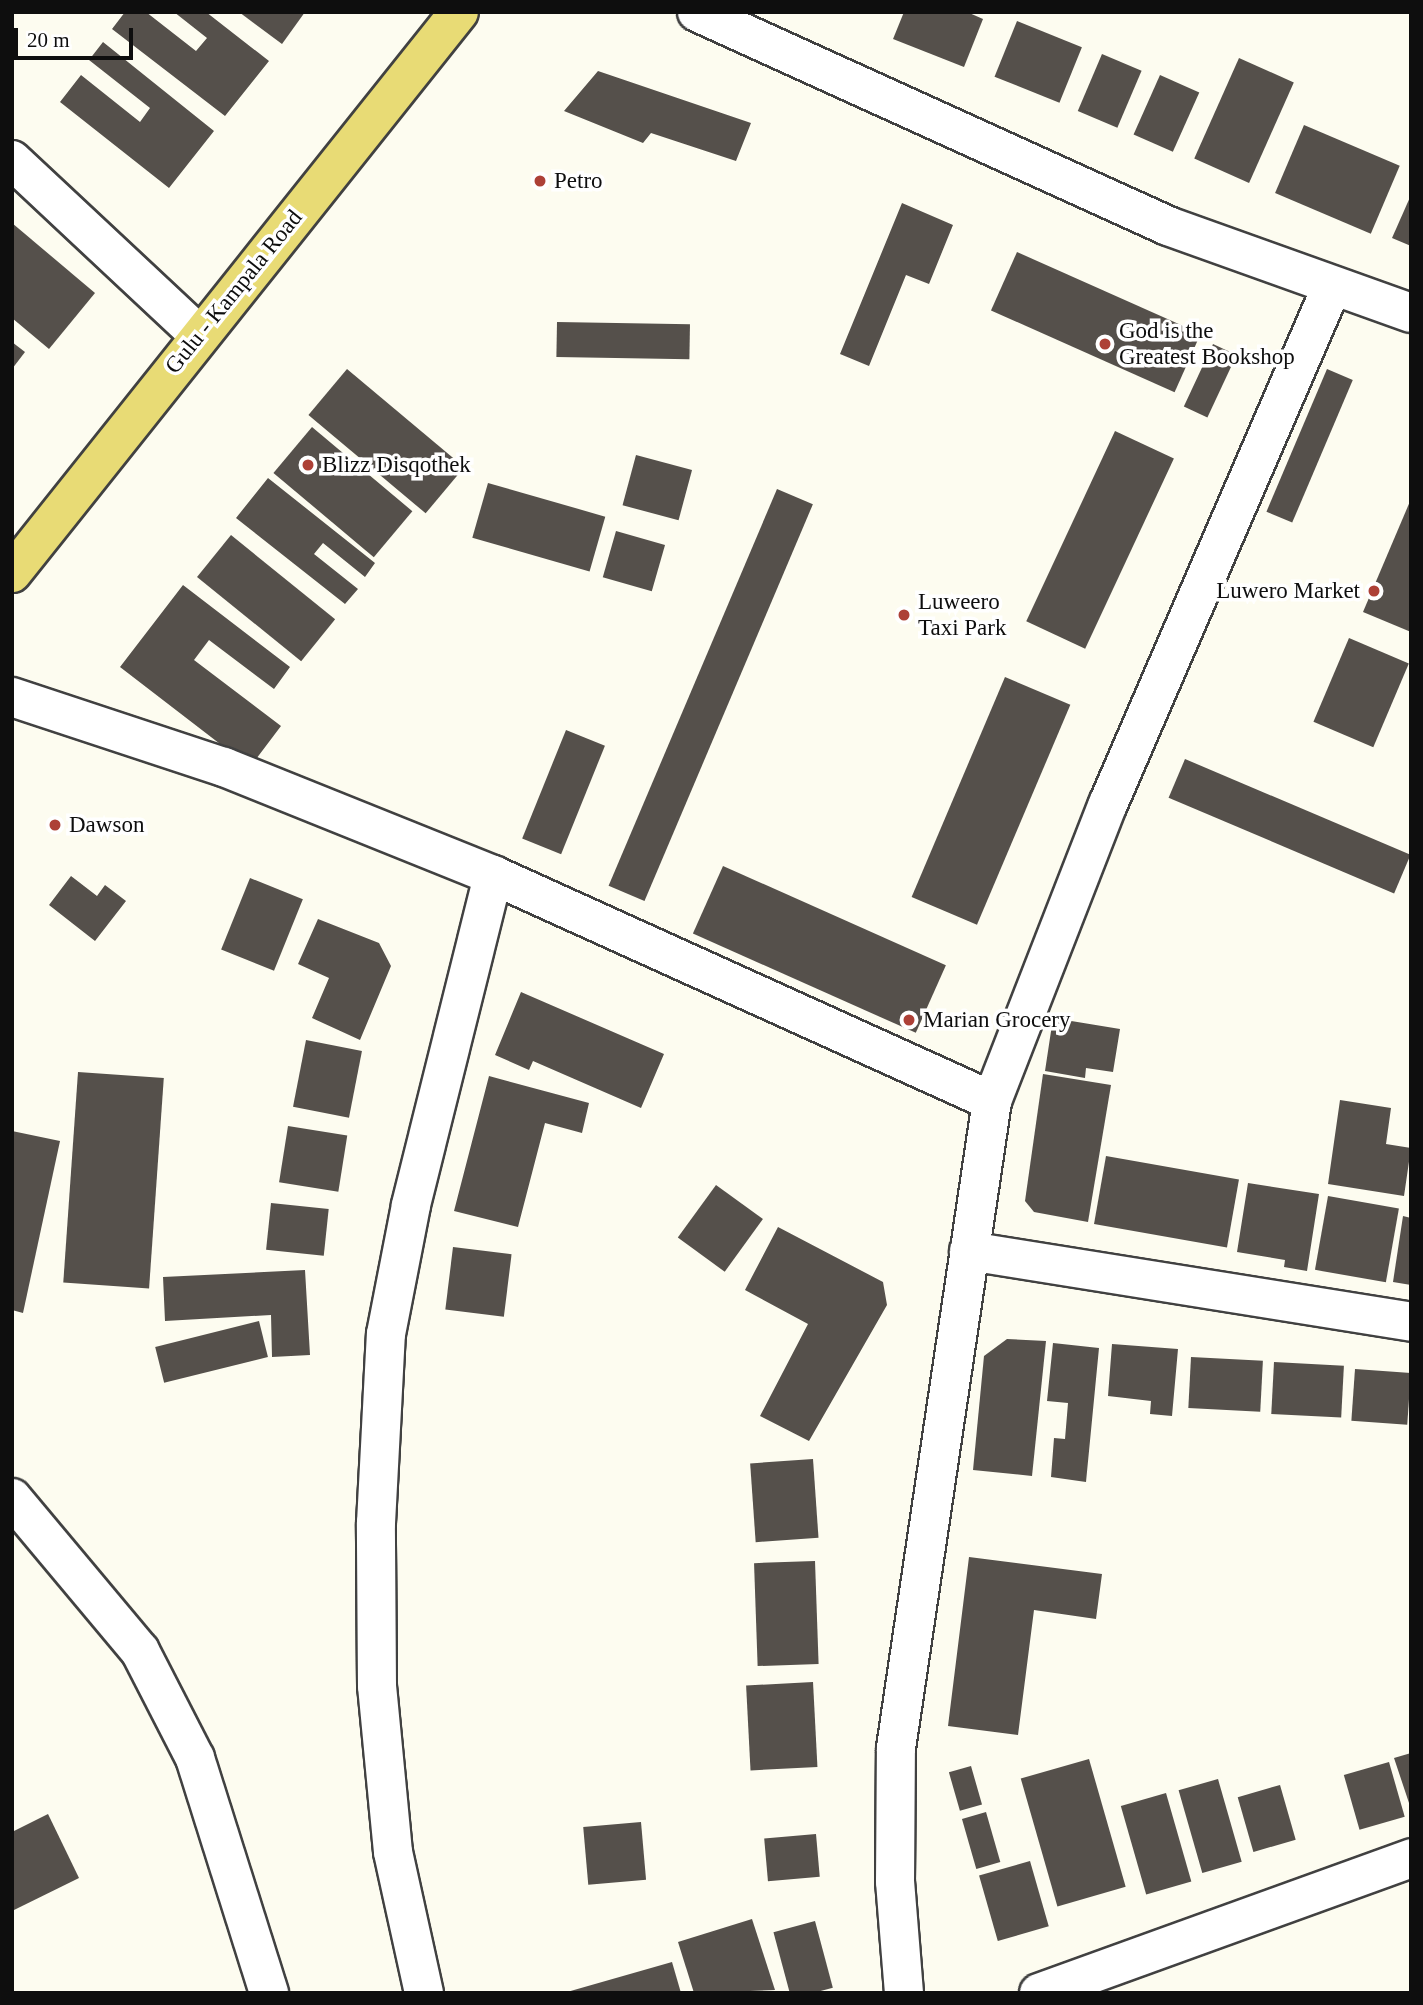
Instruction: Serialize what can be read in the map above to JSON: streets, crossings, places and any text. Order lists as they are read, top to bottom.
{
  "streets": {
    "main road": ["Gulu - Kampala Road"]
  },
  "places": [
    "Petro",
    "God is the Greatest Bookshop",
    "Blizz Disqothek",
    "Luwero Market",
    "Luweero Taxi Park",
    "Dawson",
    "Marian Grocery"
  ],
  "scale_bar": "20 m"
}
